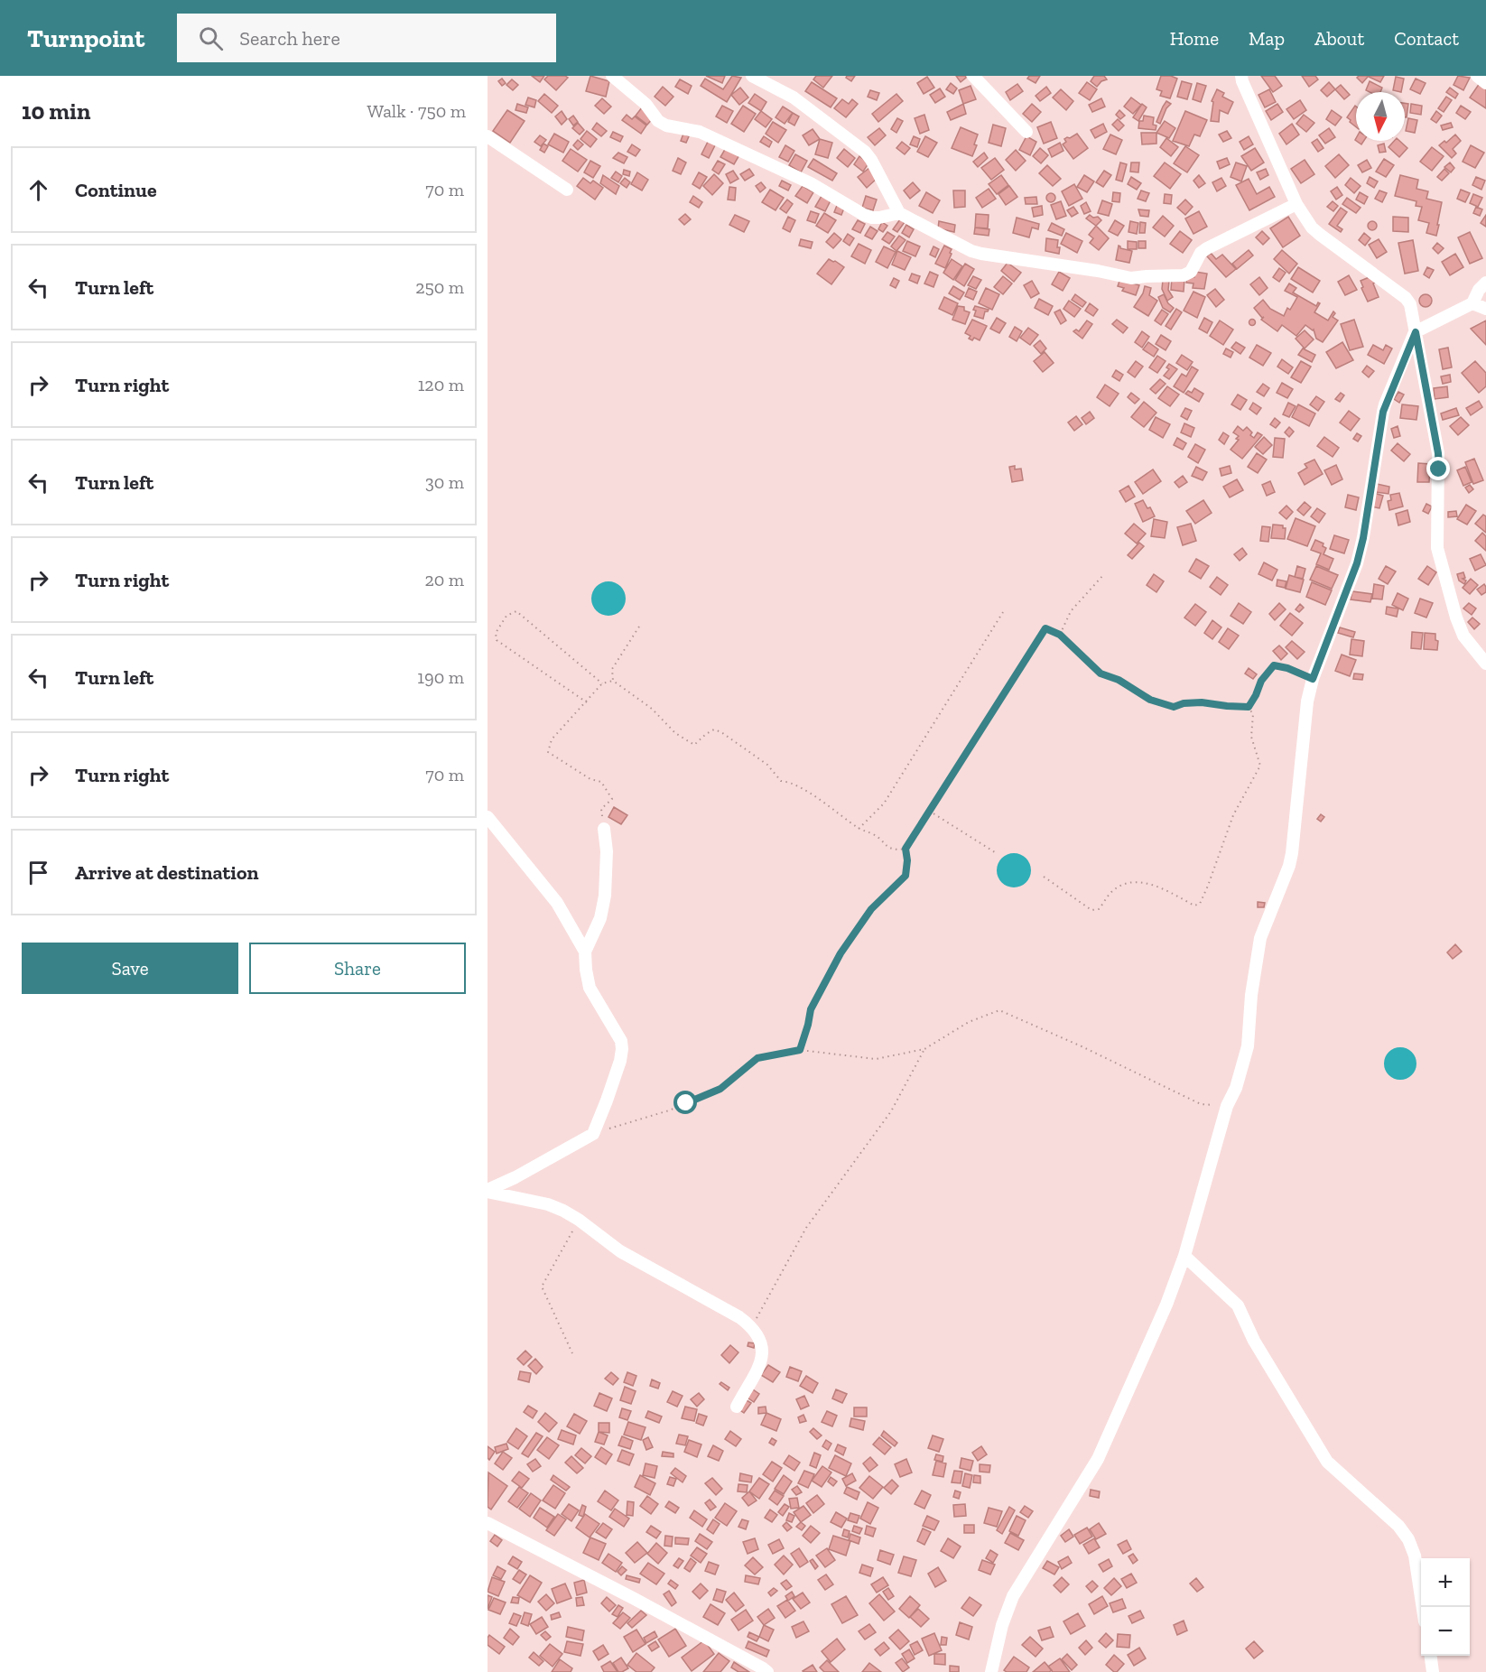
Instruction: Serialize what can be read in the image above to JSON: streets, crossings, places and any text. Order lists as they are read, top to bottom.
{
  "north": "bottom",
  "page": {
    "header": "Turnpoint",
    "search": "Search here",
    "nav": [
      "Home",
      "Map",
      "About",
      "Contact"
    ],
    "heading": ["10 min", "Walk · 750 m"],
    "list": [
      ["Continue", "70 m"],
      ["Turn left", "250 m"],
      ["Turn right", "120 m"],
      ["Turn left", "30 m"],
      ["Turn right", "20 m"],
      ["Turn left", "190 m"],
      ["Turn right", "70 m"],
      "Arrive at destination"
    ],
    "buttons": ["Save", "Share"],
    "map_buttons": ["+", "−"]
  }
}
